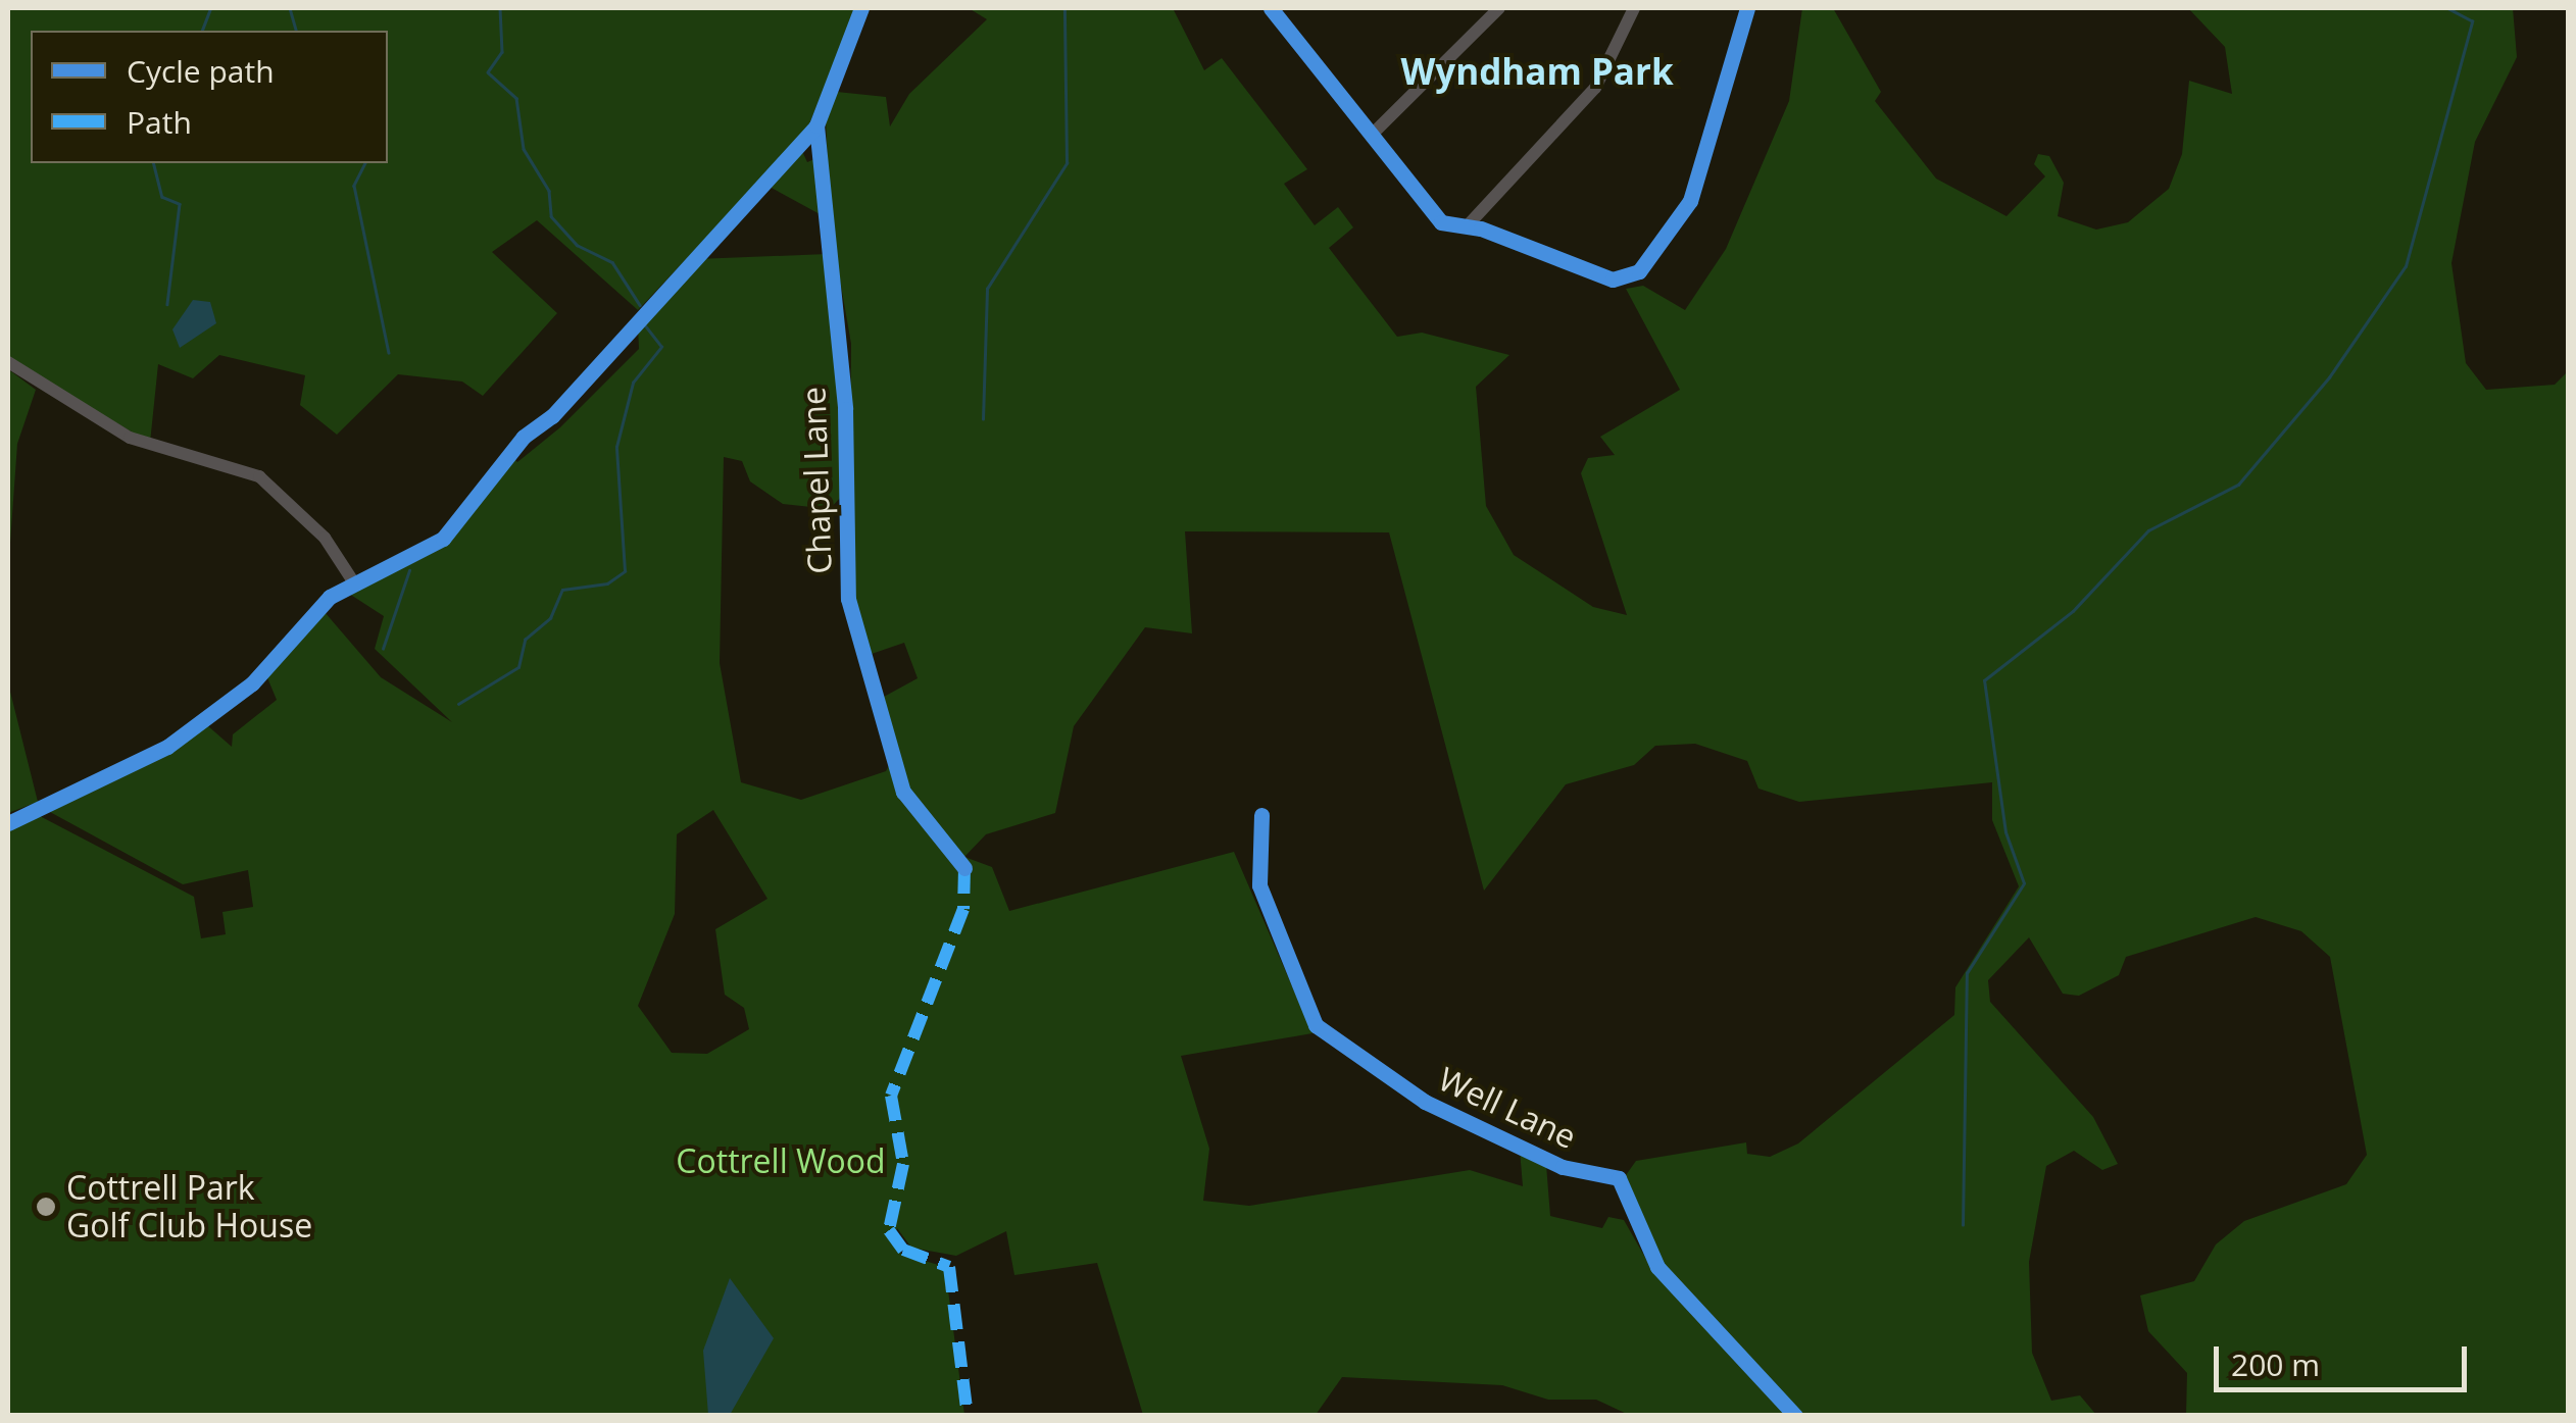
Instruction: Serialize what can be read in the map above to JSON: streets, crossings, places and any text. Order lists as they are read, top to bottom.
{
  "streets": {
    "street": ["Chapel Lane", "Well Lane"]
  },
  "districts": ["Wyndham Park"],
  "parks": ["Cottrell Wood"],
  "places": ["Cottrell Park Golf Club House"],
  "legend": ["Cycle path", "Path"],
  "scale_bar": "200 m"
}
